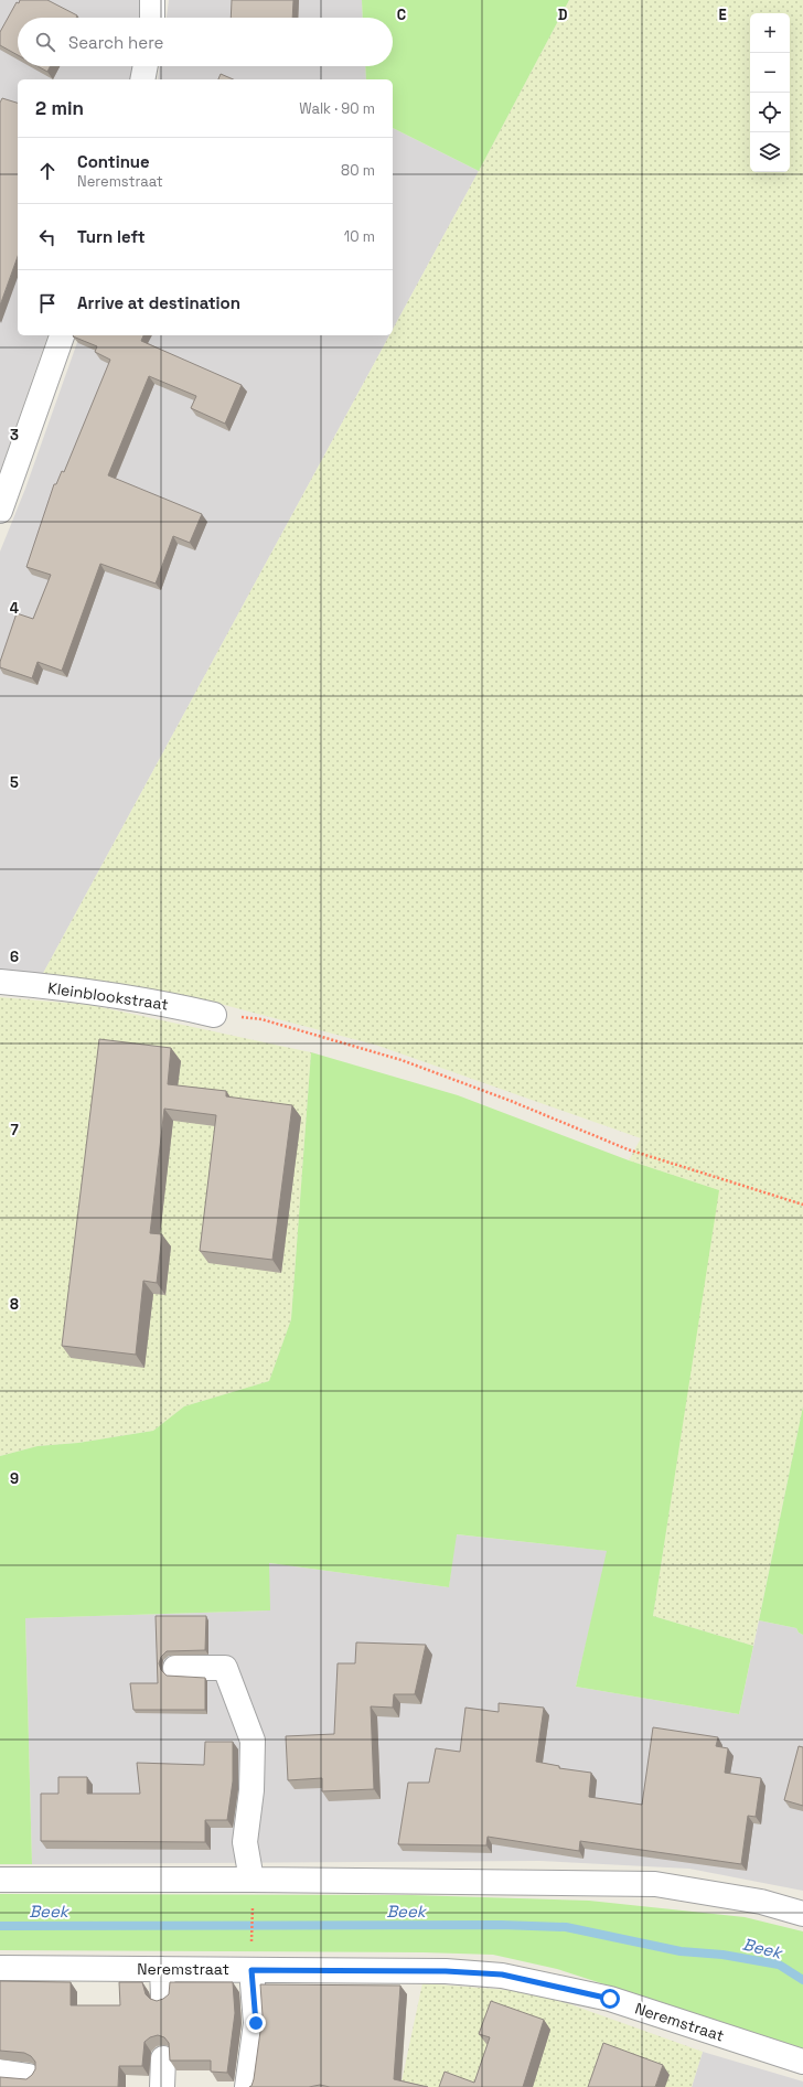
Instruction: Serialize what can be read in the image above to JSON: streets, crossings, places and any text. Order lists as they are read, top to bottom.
{
  "streets": {
    "street": ["Kleinblookstraat", "Neremstraat"]
  },
  "water": ["Beek"],
  "page": {
    "map_buttons": ["+", "−"],
    "search": "Search here",
    "heading": ["2 min", "Walk · 90 m"],
    "list": [
      ["Continue", "Neremstraat", "80 m"],
      ["Turn left", "10 m"],
      "Arrive at destination"
    ]
  },
  "grid": {
    "columns": ["C", "D", "E"],
    "rows": [
      "3",
      "4",
      "5",
      "6",
      "7",
      "8",
      "9"
    ]
  }
}
